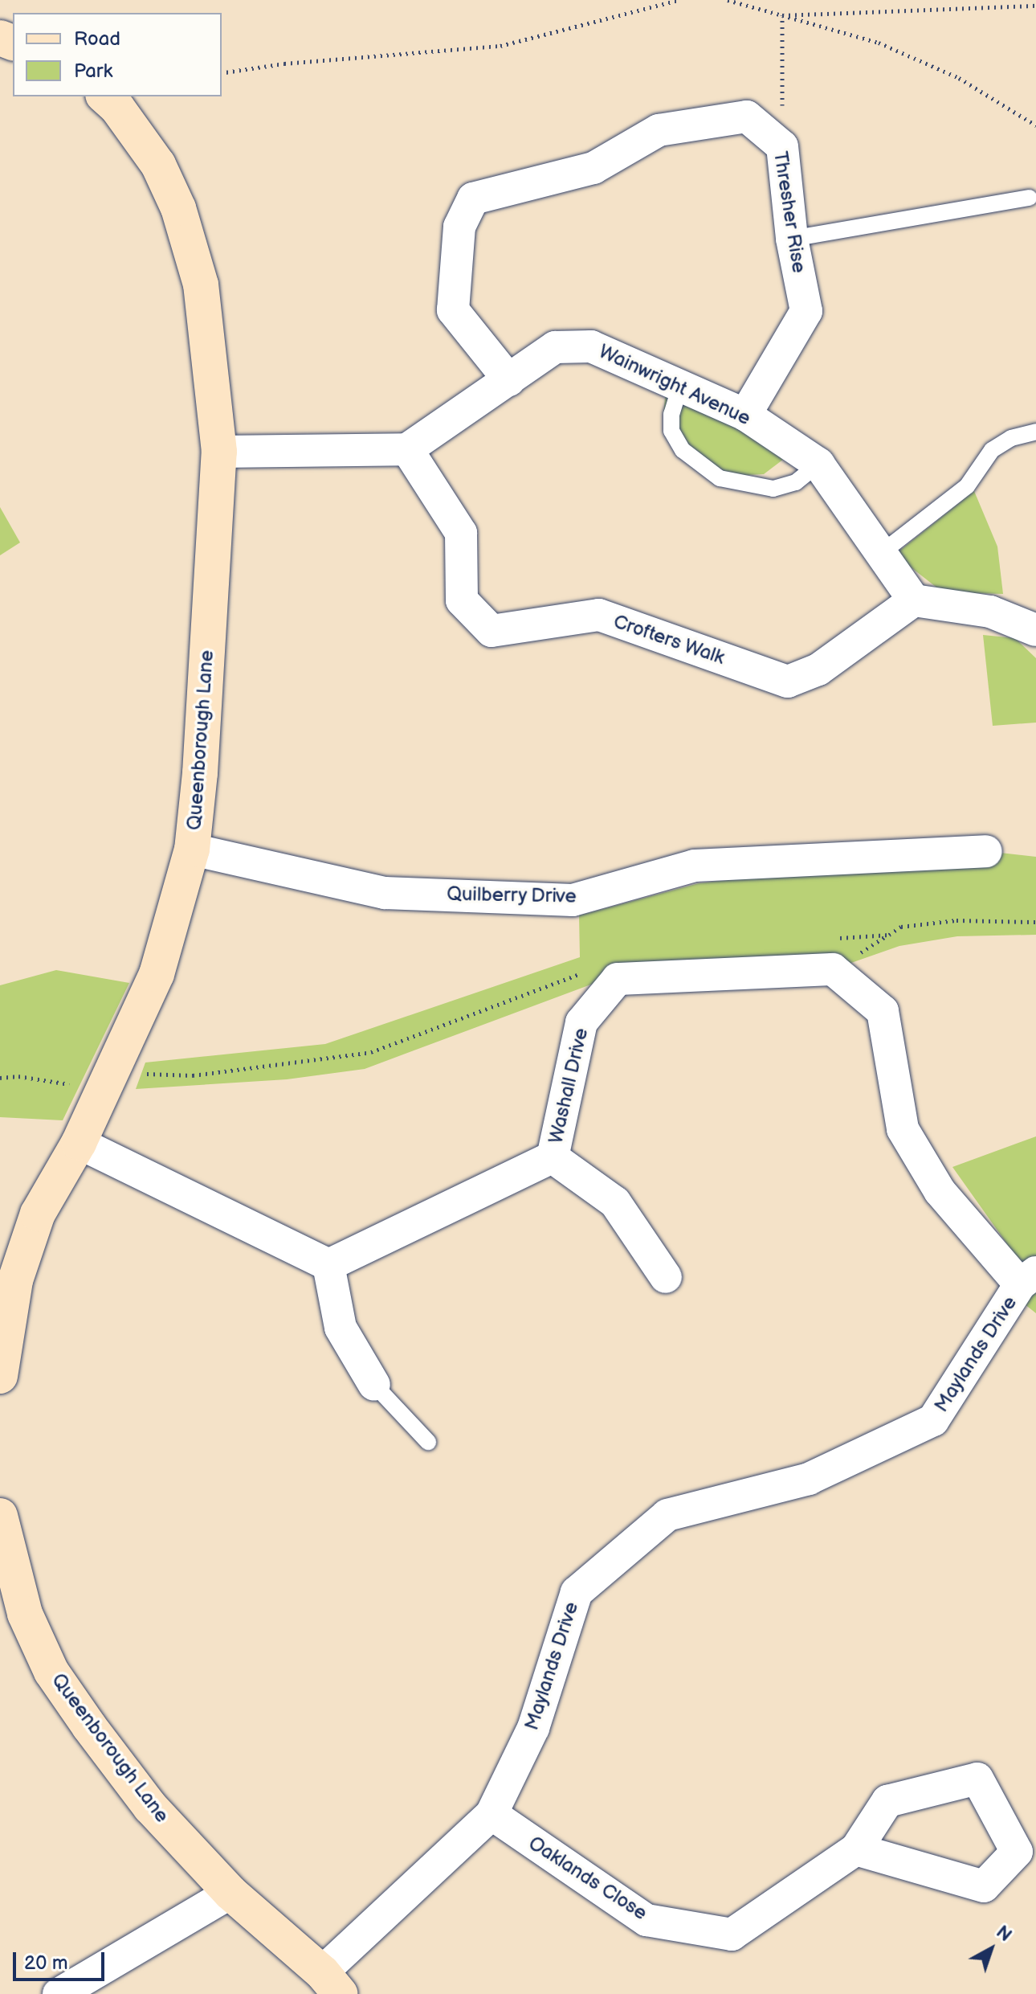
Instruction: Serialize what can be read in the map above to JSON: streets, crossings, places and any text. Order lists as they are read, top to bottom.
{
  "streets": {
    "street": [
      "Thresher Rise",
      "Wainwright Avenue",
      "Crofters Walk",
      "Queenborough Lane",
      "Quilberry Drive",
      "Washall Drive",
      "Maylands Drive",
      "Oaklands Close"
    ]
  },
  "crossings": [
    ["Thresher Rise", "Wainwright Avenue"],
    ["Wainwright Avenue", "Crofters Walk"],
    ["Queenborough Lane", "Quilberry Drive"],
    ["Queenborough Lane", "Maylands Drive"],
    ["Washall Drive", "Maylands Drive"],
    ["Maylands Drive", "Oaklands Close"]
  ],
  "legend": ["Road", "Park"],
  "scale_bar": "20 m",
  "north": "top right"
}
